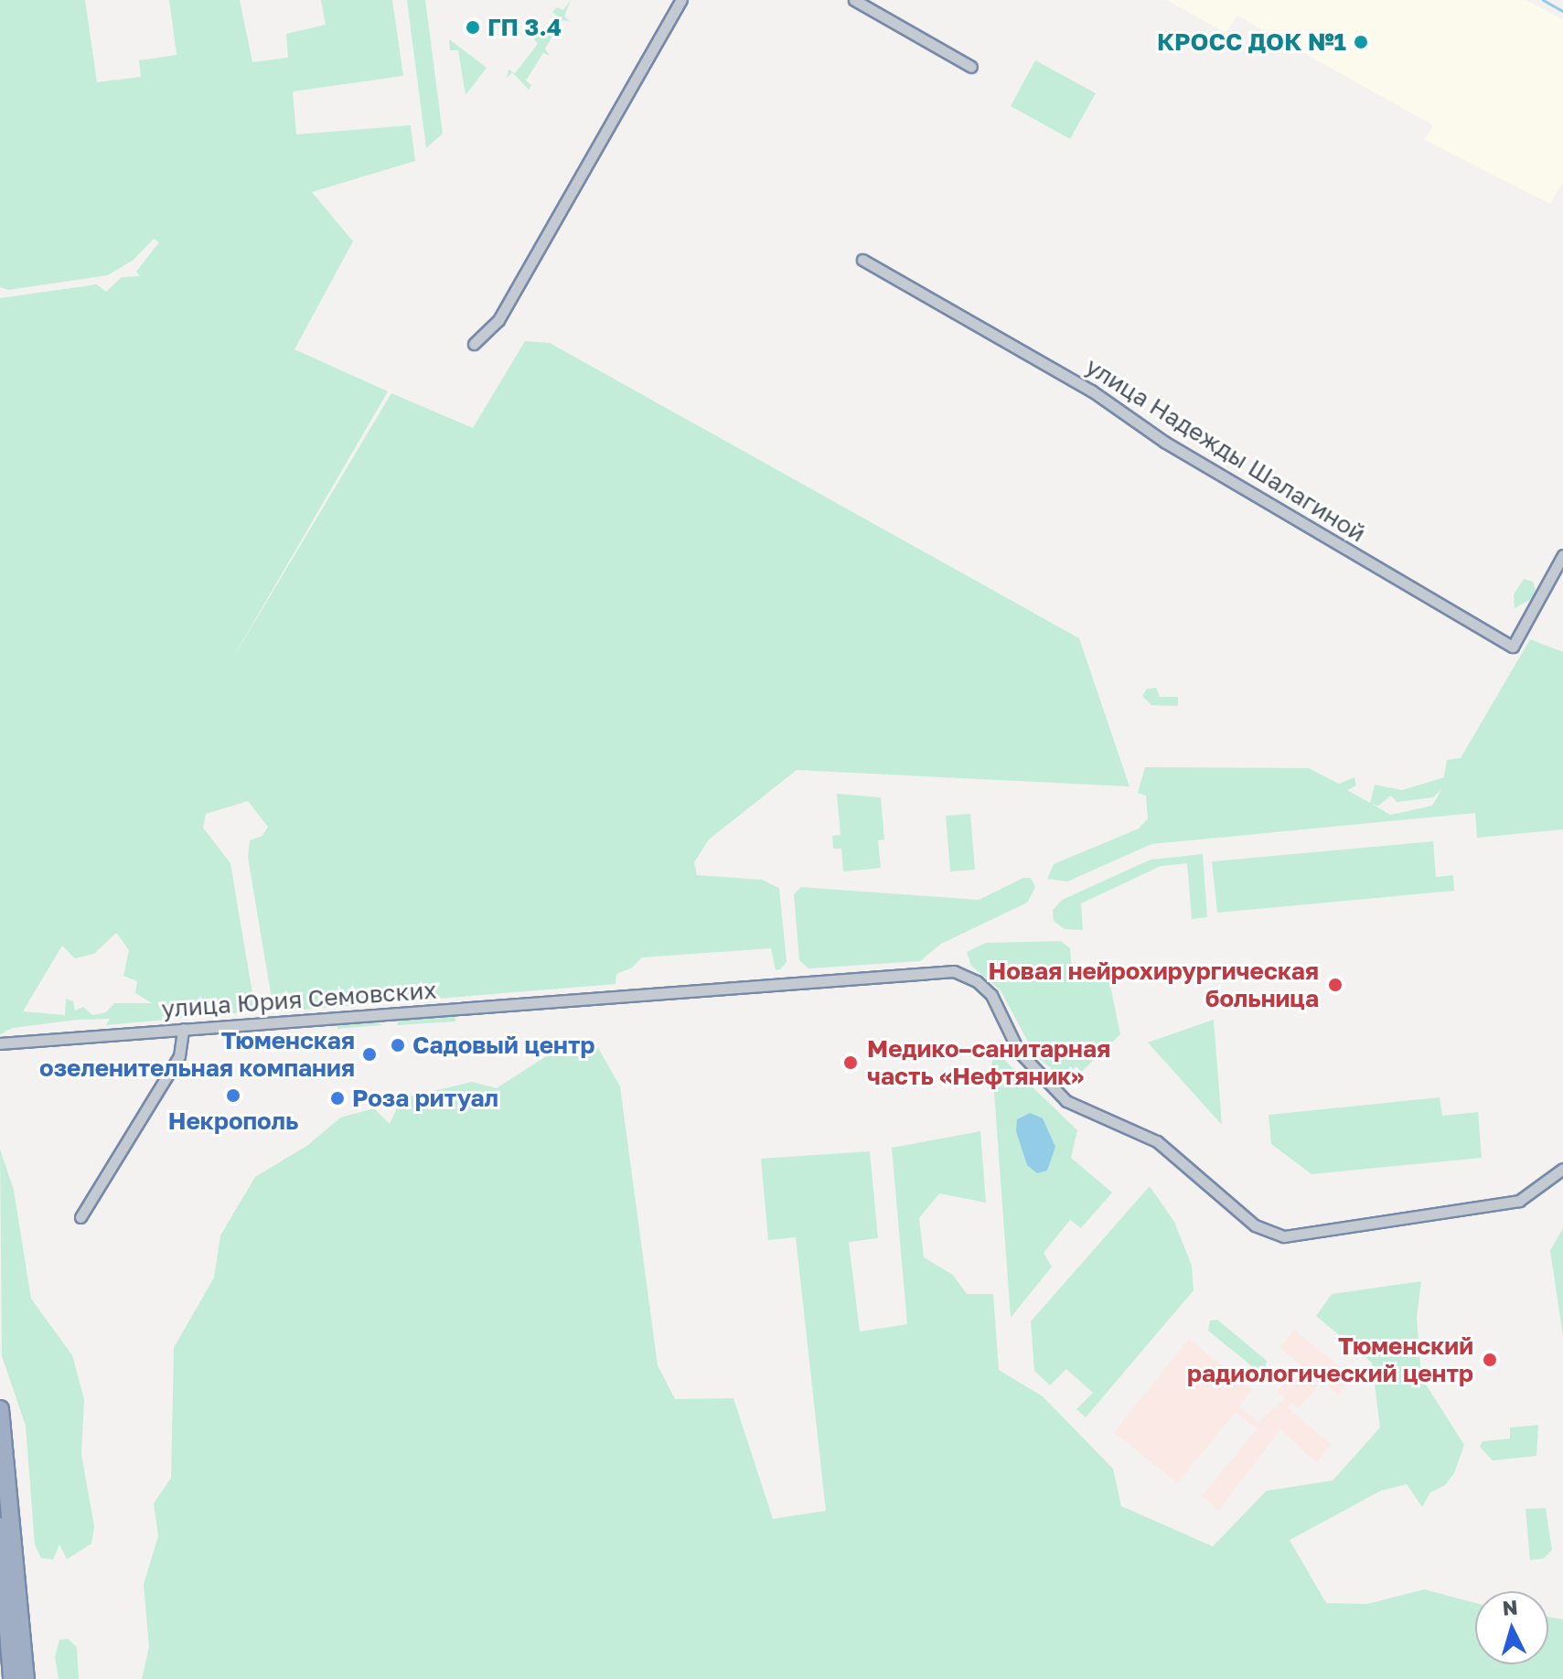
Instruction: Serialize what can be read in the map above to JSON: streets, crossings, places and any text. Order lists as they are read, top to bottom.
{
  "streets": {
    "street": ["улица Надежды Шалагиной", "улица Юрия Семовских"]
  },
  "places": [
    "ГП 3.4",
    "КРОСС ДОК №1",
    "Новая нейрохирургическая больница",
    "Садовый центр",
    "Тюменская озеленительная компания",
    "Медико–санитарная часть «Нефтяник»",
    "Некрополь",
    "Роза ритуал",
    "Тюменский радиологический центр"
  ],
  "north": "top"
}
